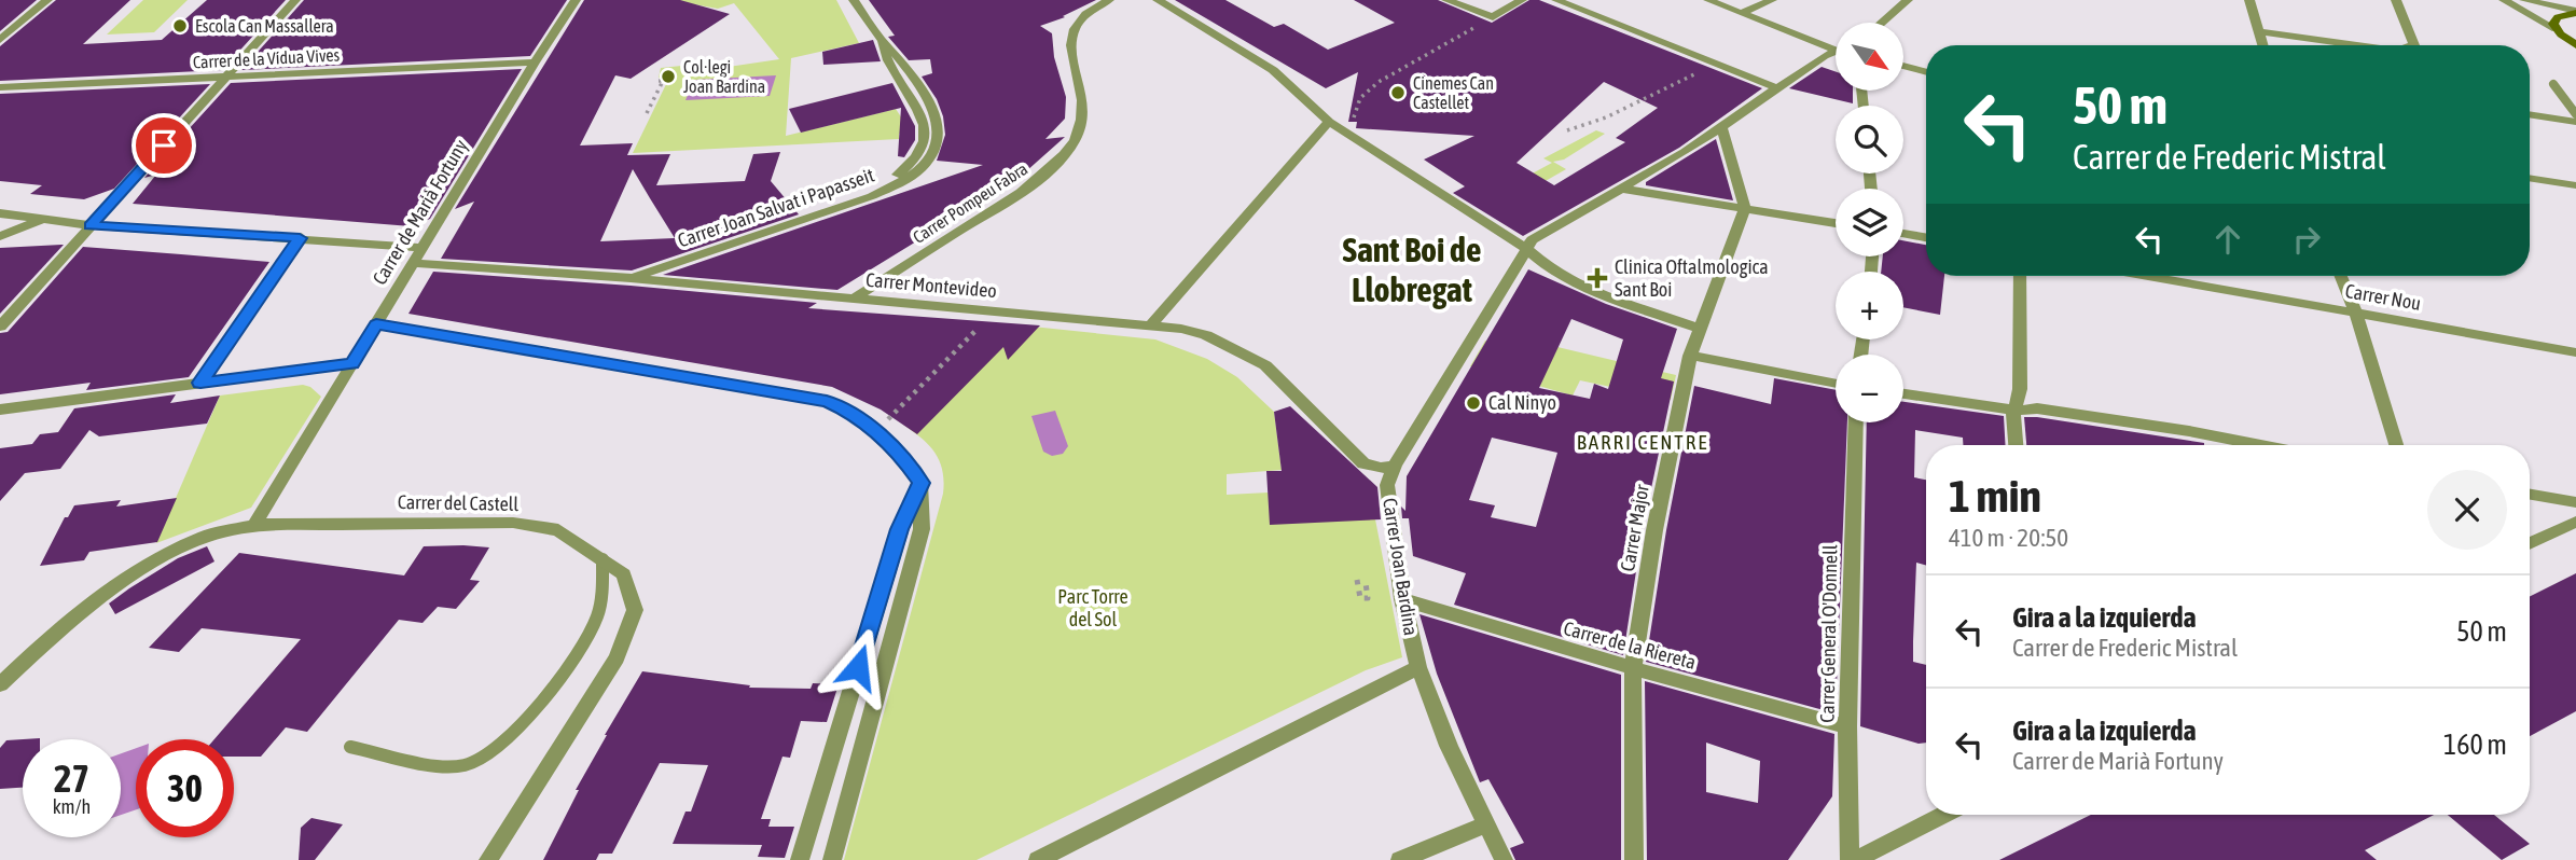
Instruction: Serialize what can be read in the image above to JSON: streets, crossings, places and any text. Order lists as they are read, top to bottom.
{
  "streets": {
    "street": [
      "Carrer de la Vídua Vives",
      "Carrer Pompeu Fabra",
      "Carrer Joan Salvat i Papasseit",
      "Carrer de Marià Fortuny",
      "Carrer Montevideo",
      "Carrer Nou",
      "Carrer del Castell",
      "Carrer Major",
      "Carrer Joan Bardina",
      "Carrer General O'Donnell",
      "Carrer de la Riereta"
    ]
  },
  "crossings": [
    ["Carrer de la Vídua Vives", "Carrer de Marià Fortuny"],
    ["Carrer Pompeu Fabra", "Carrer Montevideo"],
    ["Carrer Joan Salvat i Papasseit", "Carrer Montevideo"],
    ["Carrer de Marià Fortuny", "Carrer Montevideo"],
    ["Carrer de Marià Fortuny", "Carrer del Castell"],
    ["Carrer Montevideo", "Carrer Joan Bardina"],
    ["Carrer Major", "Carrer de la Riereta"],
    ["Carrer Joan Bardina", "Carrer de la Riereta"],
    ["Carrer General O'Donnell", "Carrer de la Riereta"]
  ],
  "districts": ["Sant Boi de Llobregat", "BARRI CENTRE"],
  "parks": ["Parc Torre del Sol"],
  "places": {
    "other": [
      "Escola Can Massallera",
      "Col·legi Joan Bardina",
      "Cinemes Can Castellet",
      "Cal Ninyo"
    ],
    "health": ["Clinica Oftalmologica Sant Boi"]
  },
  "north": "bottom right",
  "page": {
    "map_buttons": ["+", "−"],
    "turn": ["50 m", "Carrer de Frederic Mistral"],
    "heading": ["1 min", "410 m · 20:50"],
    "list": [
      {
        "name": "Gira a la izquierda",
        "note": "Carrer de Frederic Mistral",
        "value": "50 m"
      },
      {
        "name": "Gira a la izquierda",
        "note": "Carrer de Marià Fortuny",
        "value": "160 m"
      }
    ],
    "speed": "27 km/h",
    "limit": "30"
  }
}
